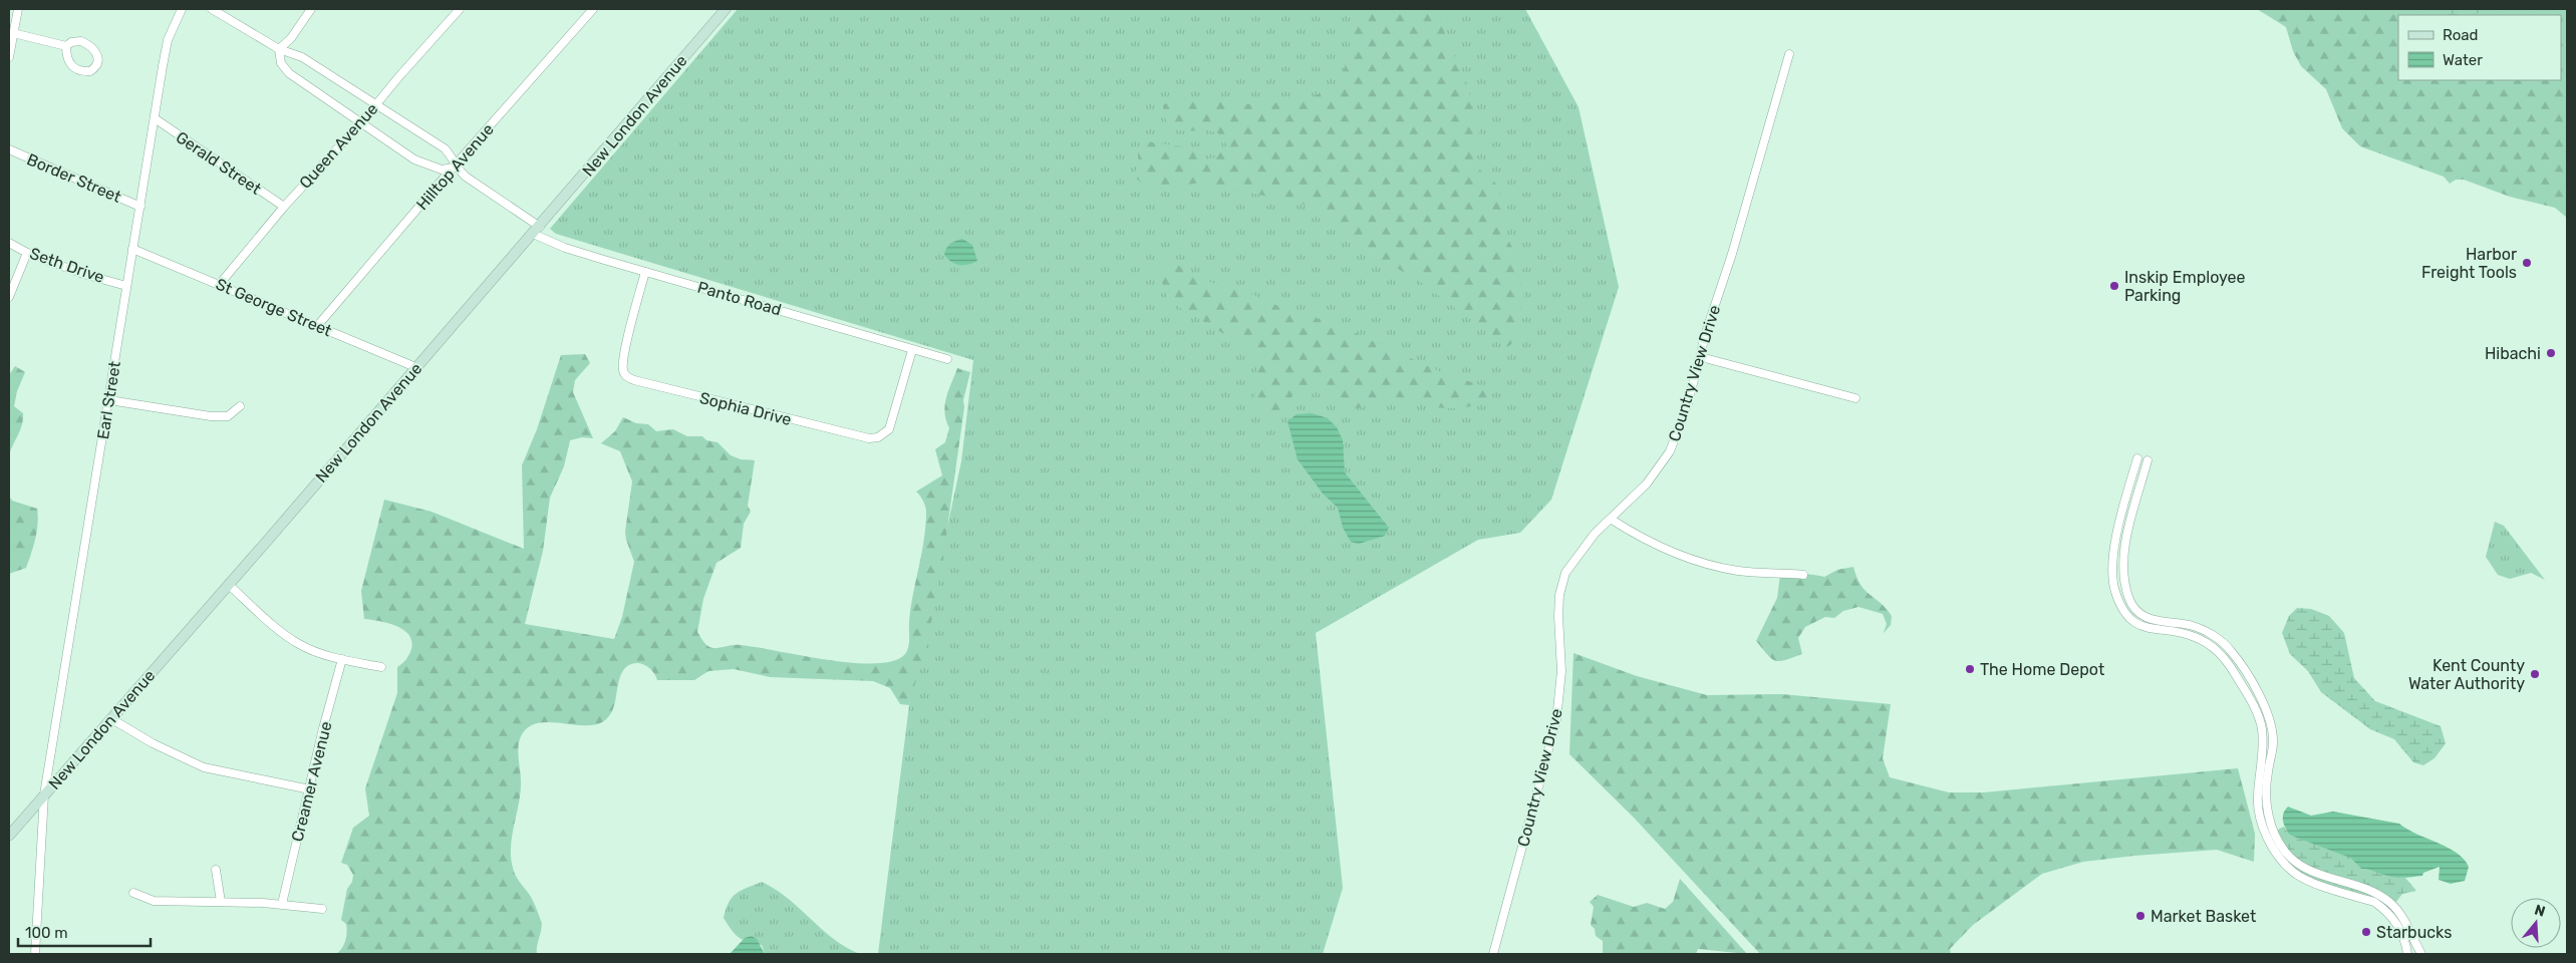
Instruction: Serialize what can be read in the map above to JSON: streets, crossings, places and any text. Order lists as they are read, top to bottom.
{
  "streets": {
    "main road": ["New London Avenue"],
    "street": [
      "Queen Avenue",
      "Gerald Street",
      "Hilltop Avenue",
      "Border Street",
      "Seth Drive",
      "Panto Road",
      "St George Street",
      "Country View Drive",
      "Earl Street",
      "Sophia Drive",
      "Creamer Avenue"
    ]
  },
  "crossings": [
    ["New London Avenue", "Panto Road"],
    ["New London Avenue", "St George Street"],
    ["New London Avenue", "Earl Street"],
    ["Queen Avenue", "Gerald Street"],
    ["Queen Avenue", "Panto Road"],
    ["Queen Avenue", "St George Street"],
    ["Gerald Street", "Earl Street"],
    ["Hilltop Avenue", "Panto Road"],
    ["Hilltop Avenue", "St George Street"],
    ["Border Street", "Earl Street"],
    ["Seth Drive", "Earl Street"],
    ["Panto Road", "Sophia Drive"],
    ["St George Street", "Earl Street"]
  ],
  "places": [
    "Harbor Freight Tools",
    "Inskip Employee Parking",
    "Hibachi",
    "The Home Depot",
    "Kent County Water Authority",
    "Market Basket",
    "Starbucks"
  ],
  "legend": ["Road", "Water"],
  "scale_bar": "100 m",
  "north": "top"
}
